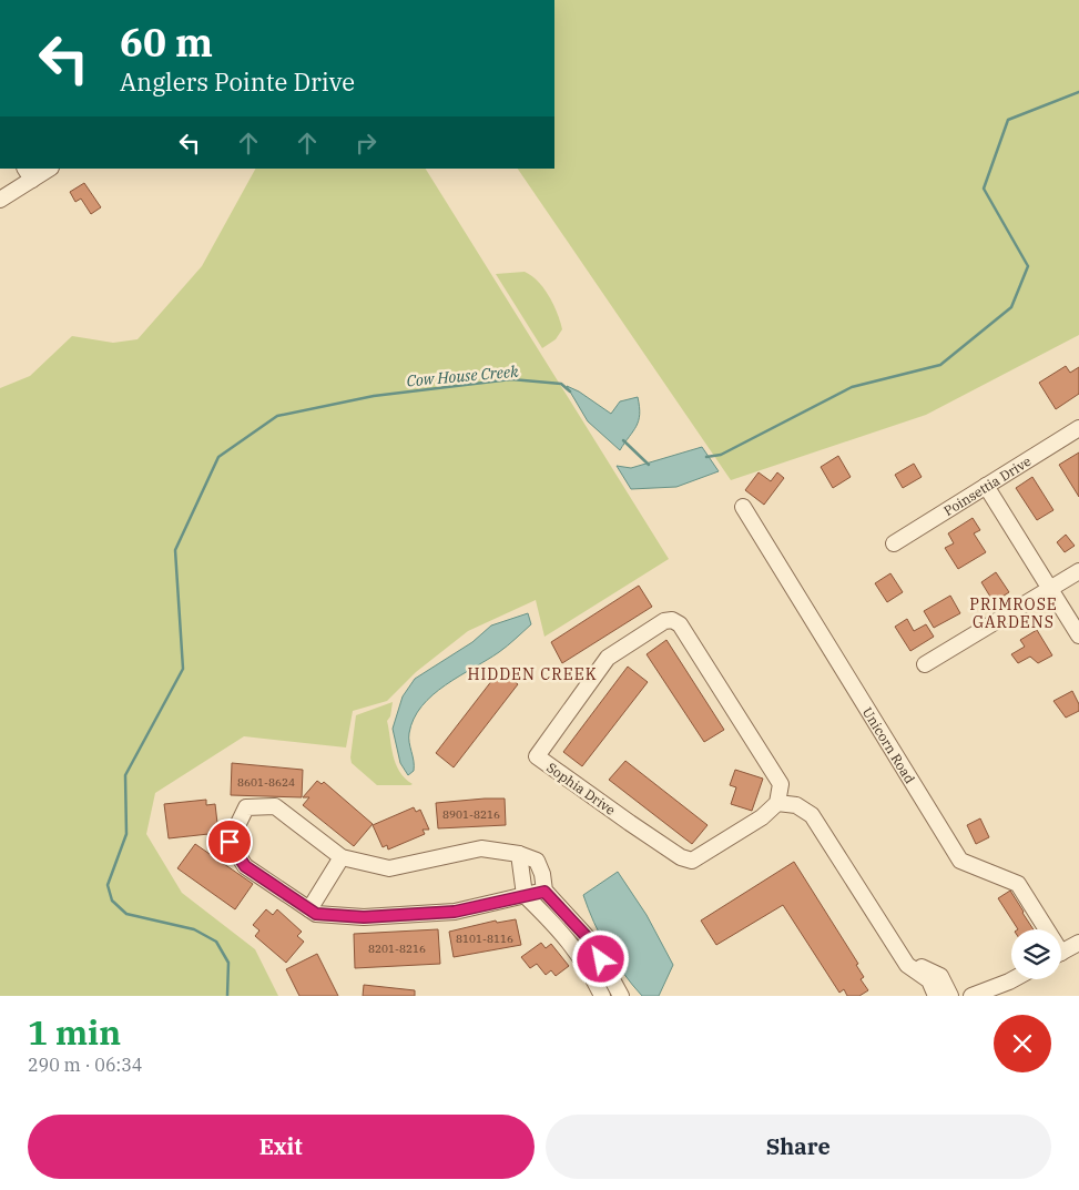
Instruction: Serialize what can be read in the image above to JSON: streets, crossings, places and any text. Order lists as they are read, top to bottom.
{
  "streets": {
    "street": ["Poinsettia Drive", "Unicorn Road", "Sophia Drive"]
  },
  "districts": ["PRIMROSE GARDENS", "HIDDEN CREEK"],
  "water": ["Cow House Creek"],
  "house_numbers": [
    "8601-8624",
    "8901-8216",
    "8101-8116",
    "8201-8216"
  ],
  "page": {
    "turn": ["60 m", "Anglers Pointe Drive"],
    "heading": ["1 min", "290 m · 06:34"],
    "buttons": ["Exit", "Share"]
  }
}
